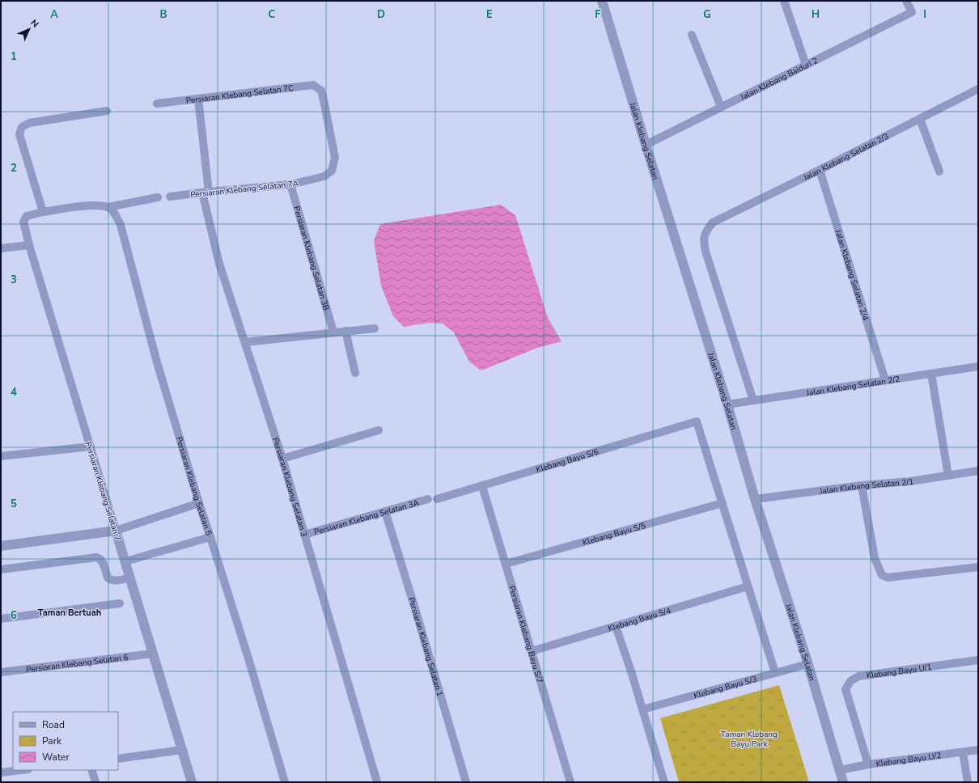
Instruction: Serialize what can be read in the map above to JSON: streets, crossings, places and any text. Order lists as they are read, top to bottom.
{
  "streets": {
    "street": [
      "Jalan Klebang Baiduri 2",
      "Persiaran Klebang Selatan 7C",
      "Jalan Klebang Selatan",
      "Jalan Klebang Selatan 2/3",
      "Persiaran Klebang Selatan 7A",
      "Persiaran Klebang Selatan 3B",
      "Jalan Klebang Selatan 2/4",
      "Jalan Klebang Selatan 2/2",
      "Klebang Bayu S/6",
      "Jalan Klebang Selatan 2/1",
      "Persiaran Klebang Selatan 5",
      "Persiaran Klebang Selatan 3",
      "Persiaran Klebang Selatan 7",
      "Persiaran Klebang Selatan 3A",
      "Klebang Bayu S/5",
      "Klebang Bayu S/4",
      "Persiaran Klebang Bayu S/7",
      "Persiaran Klebang Selatan 1",
      "Persiaran Klebang Selatan 6",
      "Klebang Bayu U/1",
      "Klebang Bayu S/3",
      "Klebang Bayu U/2"
    ]
  },
  "crossings": [
    ["Jalan Klebang Baiduri 2", "Jalan Klebang Selatan"],
    ["Persiaran Klebang Selatan 7C", "Persiaran Klebang Selatan 7A"],
    ["Persiaran Klebang Selatan 7C", "Persiaran Klebang Selatan 3"],
    ["Jalan Klebang Selatan", "Jalan Klebang Selatan 2/2"],
    ["Jalan Klebang Selatan", "Jalan Klebang Selatan 2/1"],
    ["Jalan Klebang Selatan", "Klebang Bayu S/3"],
    ["Jalan Klebang Selatan", "Klebang Bayu U/2"],
    ["Jalan Klebang Selatan 2/3", "Jalan Klebang Selatan 2/4"],
    ["Jalan Klebang Selatan 2/3", "Jalan Klebang Selatan 2/2"],
    ["Persiaran Klebang Selatan 7A", "Persiaran Klebang Selatan 3B"],
    ["Persiaran Klebang Selatan 7A", "Persiaran Klebang Selatan 3"],
    ["Jalan Klebang Selatan 2/4", "Jalan Klebang Selatan 2/2"],
    ["Klebang Bayu S/6", "Klebang Bayu S/5"],
    ["Klebang Bayu S/6", "Persiaran Klebang Bayu S/7"],
    ["Persiaran Klebang Selatan 5", "Persiaran Klebang Selatan 7"],
    ["Persiaran Klebang Selatan 3", "Persiaran Klebang Selatan 3A"],
    ["Persiaran Klebang Selatan 7", "Persiaran Klebang Selatan 6"],
    ["Persiaran Klebang Selatan 3A", "Persiaran Klebang Selatan 1"],
    ["Klebang Bayu S/5", "Persiaran Klebang Bayu S/7"],
    ["Klebang Bayu S/4", "Persiaran Klebang Bayu S/7"],
    ["Klebang Bayu U/1", "Klebang Bayu U/2"]
  ],
  "districts": ["Taman Bertuah"],
  "parks": ["Taman Klebang Bayu Park"],
  "legend": ["Road", "Park", "Water"],
  "north": "top right",
  "grid": {
    "columns": [
      "A",
      "B",
      "C",
      "D",
      "E",
      "F",
      "G",
      "H",
      "I"
    ],
    "rows": [
      "1",
      "2",
      "3",
      "4",
      "5",
      "6"
    ]
  }
}
